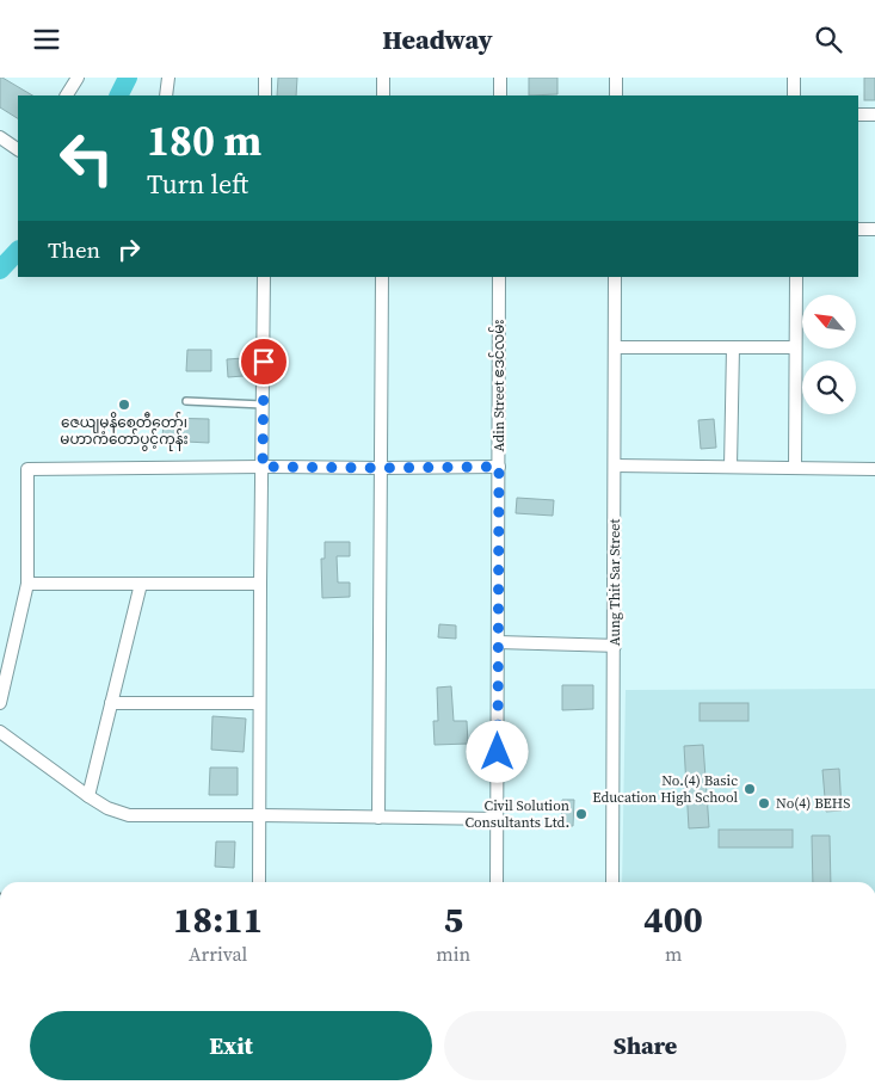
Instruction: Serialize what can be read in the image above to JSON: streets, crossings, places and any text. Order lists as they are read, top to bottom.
{
  "streets": {
    "street": ["Adin Street ဧဒင်လမ်း", "Aung Thit Sar Street"]
  },
  "places": [
    "ဇေယျမုနိစေတီတော်၊ မဟာကံတော်ပွင့်ကုန်း",
    "No.(4) Basic Education High School",
    "No(4) BEHS",
    "Civil Solution Consultants Ltd."
  ],
  "north": "top left",
  "page": {
    "header": "Headway",
    "turn": ["180 m", "Turn left"],
    "then": "Then",
    "eta": [
      "18:11",
      "Arrival",
      "5",
      "min",
      "400",
      "m"
    ],
    "buttons": ["Exit", "Share"]
  }
}
